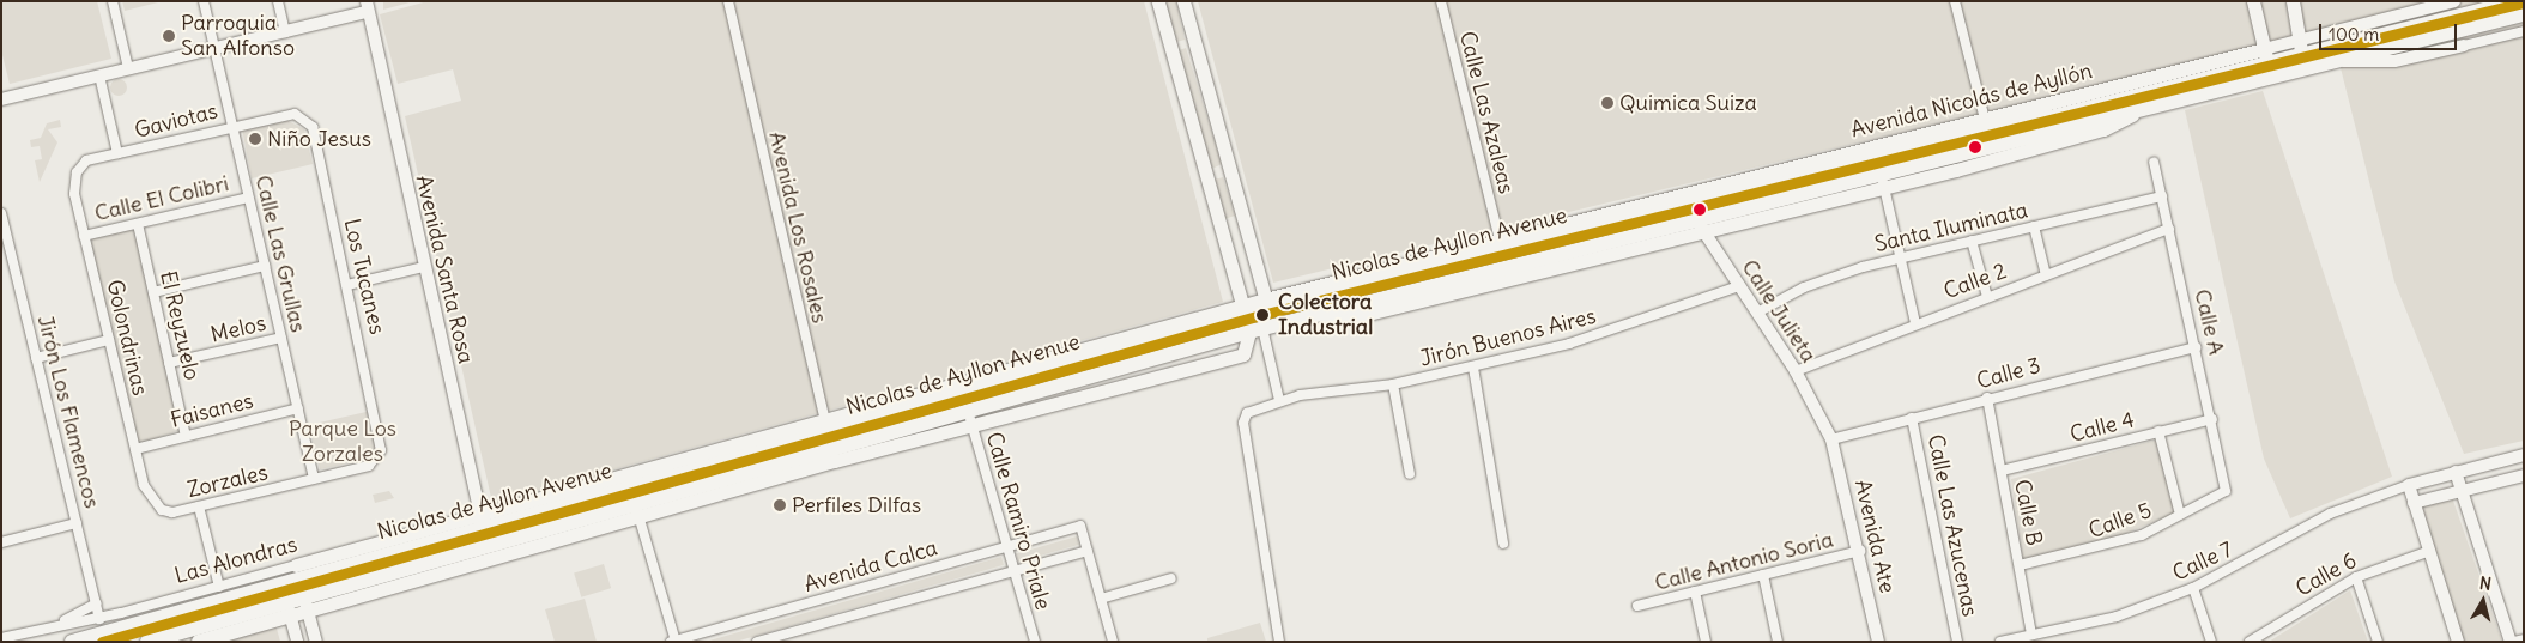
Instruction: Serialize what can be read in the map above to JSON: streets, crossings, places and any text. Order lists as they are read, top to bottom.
{
  "streets": {
    "main road": ["Avenida Nicolás de Ayllón", "Nicolas de Ayllon Avenue", "Las Alondras"],
    "street": [
      "Calle Las Azaleas",
      "Gaviotas",
      "Calle El Colibri",
      "Avenida Los Rosales",
      "Santa Iluminata",
      "Calle Las Grullas",
      "Avenida Santa Rosa",
      "Los Tucanes",
      "Calle 2",
      "Calle Julieta",
      "Calle A",
      "El Reyzuelo",
      "Melos",
      "Golondrinas",
      "Jirón Buenos Aires",
      "Calle 3",
      "Faisanes",
      "Jirón Los Flamencos",
      "Calle 4",
      "Zorzales",
      "Calle B",
      "Calle Ramiro Priale",
      "Calle 5",
      "Calle Las Azucenas",
      "Avenida Ate",
      "Calle Antonio Soria",
      "Calle 7",
      "Avenida Calca",
      "Calle 6"
    ]
  },
  "crossings": [
    ["Avenida Nicolás de Ayllón", "Calle Las Azaleas"],
    ["Avenida Nicolás de Ayllón", "Nicolas de Ayllon Avenue"],
    ["Calle Las Azaleas", "Nicolas de Ayllon Avenue"],
    ["Gaviotas", "Calle Las Grullas"],
    ["Gaviotas", "Los Tucanes"],
    ["Gaviotas", "Golondrinas"],
    ["Calle El Colibri", "Calle Las Grullas"],
    ["Calle El Colibri", "El Reyzuelo"],
    ["Calle El Colibri", "Golondrinas"],
    ["Avenida Los Rosales", "Nicolas de Ayllon Avenue"],
    ["Santa Iluminata", "Calle Julieta"],
    ["Santa Iluminata", "Calle A"],
    ["Nicolas de Ayllon Avenue", "Avenida Santa Rosa"],
    ["Nicolas de Ayllon Avenue", "Calle Julieta"],
    ["Nicolas de Ayllon Avenue", "Jirón Los Flamencos"],
    ["Nicolas de Ayllon Avenue", "Calle Ramiro Priale"],
    ["Nicolas de Ayllon Avenue", "Las Alondras"],
    ["Calle Las Grullas", "Melos"],
    ["Calle Las Grullas", "Faisanes"],
    ["Calle Las Grullas", "Zorzales"],
    ["Avenida Santa Rosa", "Las Alondras"],
    ["Los Tucanes", "Zorzales"],
    ["Calle 2", "Calle Julieta"],
    ["Calle 2", "Calle A"],
    ["Calle Julieta", "Jirón Buenos Aires"],
    ["Calle Julieta", "Calle 3"],
    ["Calle Julieta", "Avenida Ate"],
    ["Calle A", "Calle 3"],
    ["Calle A", "Calle 4"],
    ["Calle A", "Calle 5"],
    ["El Reyzuelo", "Melos"],
    ["El Reyzuelo", "Faisanes"],
    ["Golondrinas", "Faisanes"],
    ["Golondrinas", "Zorzales"],
    ["Calle 3", "Calle B"],
    ["Calle 3", "Calle Las Azucenas"],
    ["Calle 3", "Avenida Ate"],
    ["Calle 4", "Calle B"],
    ["Calle B", "Calle 5"],
    ["Calle B", "Calle 7"],
    ["Calle Ramiro Priale", "Avenida Calca"],
    ["Avenida Ate", "Calle Antonio Soria"]
  ],
  "parks": ["Parque Los Zorzales"],
  "places": [
    "Parroquia San Alfonso",
    "Quimica Suiza",
    "Niño Jesus",
    "Colectora Industrial",
    "Perfiles Dilfas"
  ],
  "scale_bar": "100 m",
  "north": "top"
}
